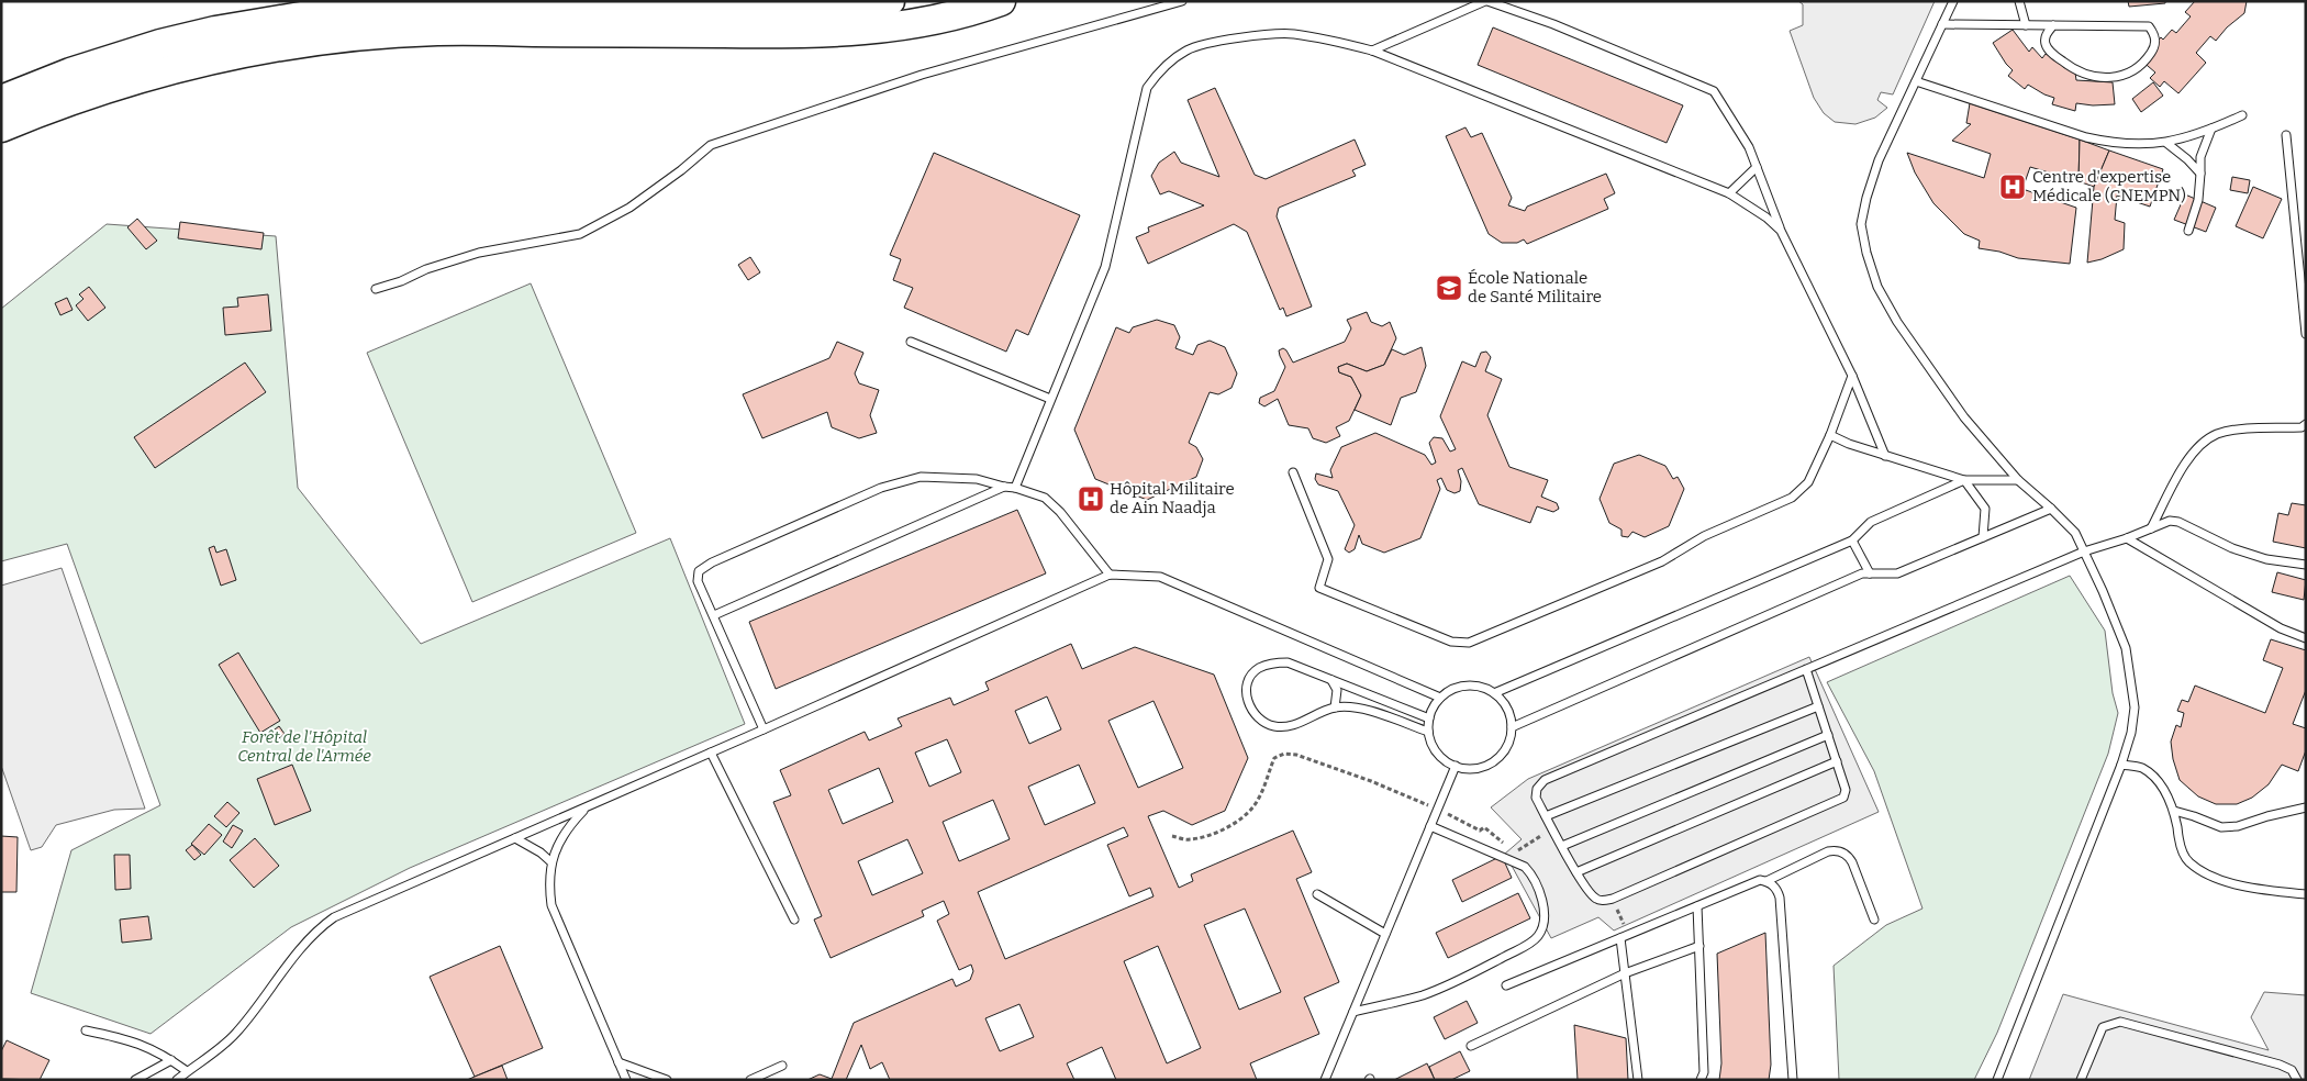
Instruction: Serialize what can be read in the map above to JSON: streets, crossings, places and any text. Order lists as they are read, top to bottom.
{
  "parks": ["Forêt de l'Hôpital Central de l'Armée"],
  "places": {
    "hospital": ["Centre d'expertise Médicale (CNEMPN)", "Hôpital Militaire de Ain Naadja"],
    "school or university": ["École Nationale de Santé Militaire"]
  }
}
